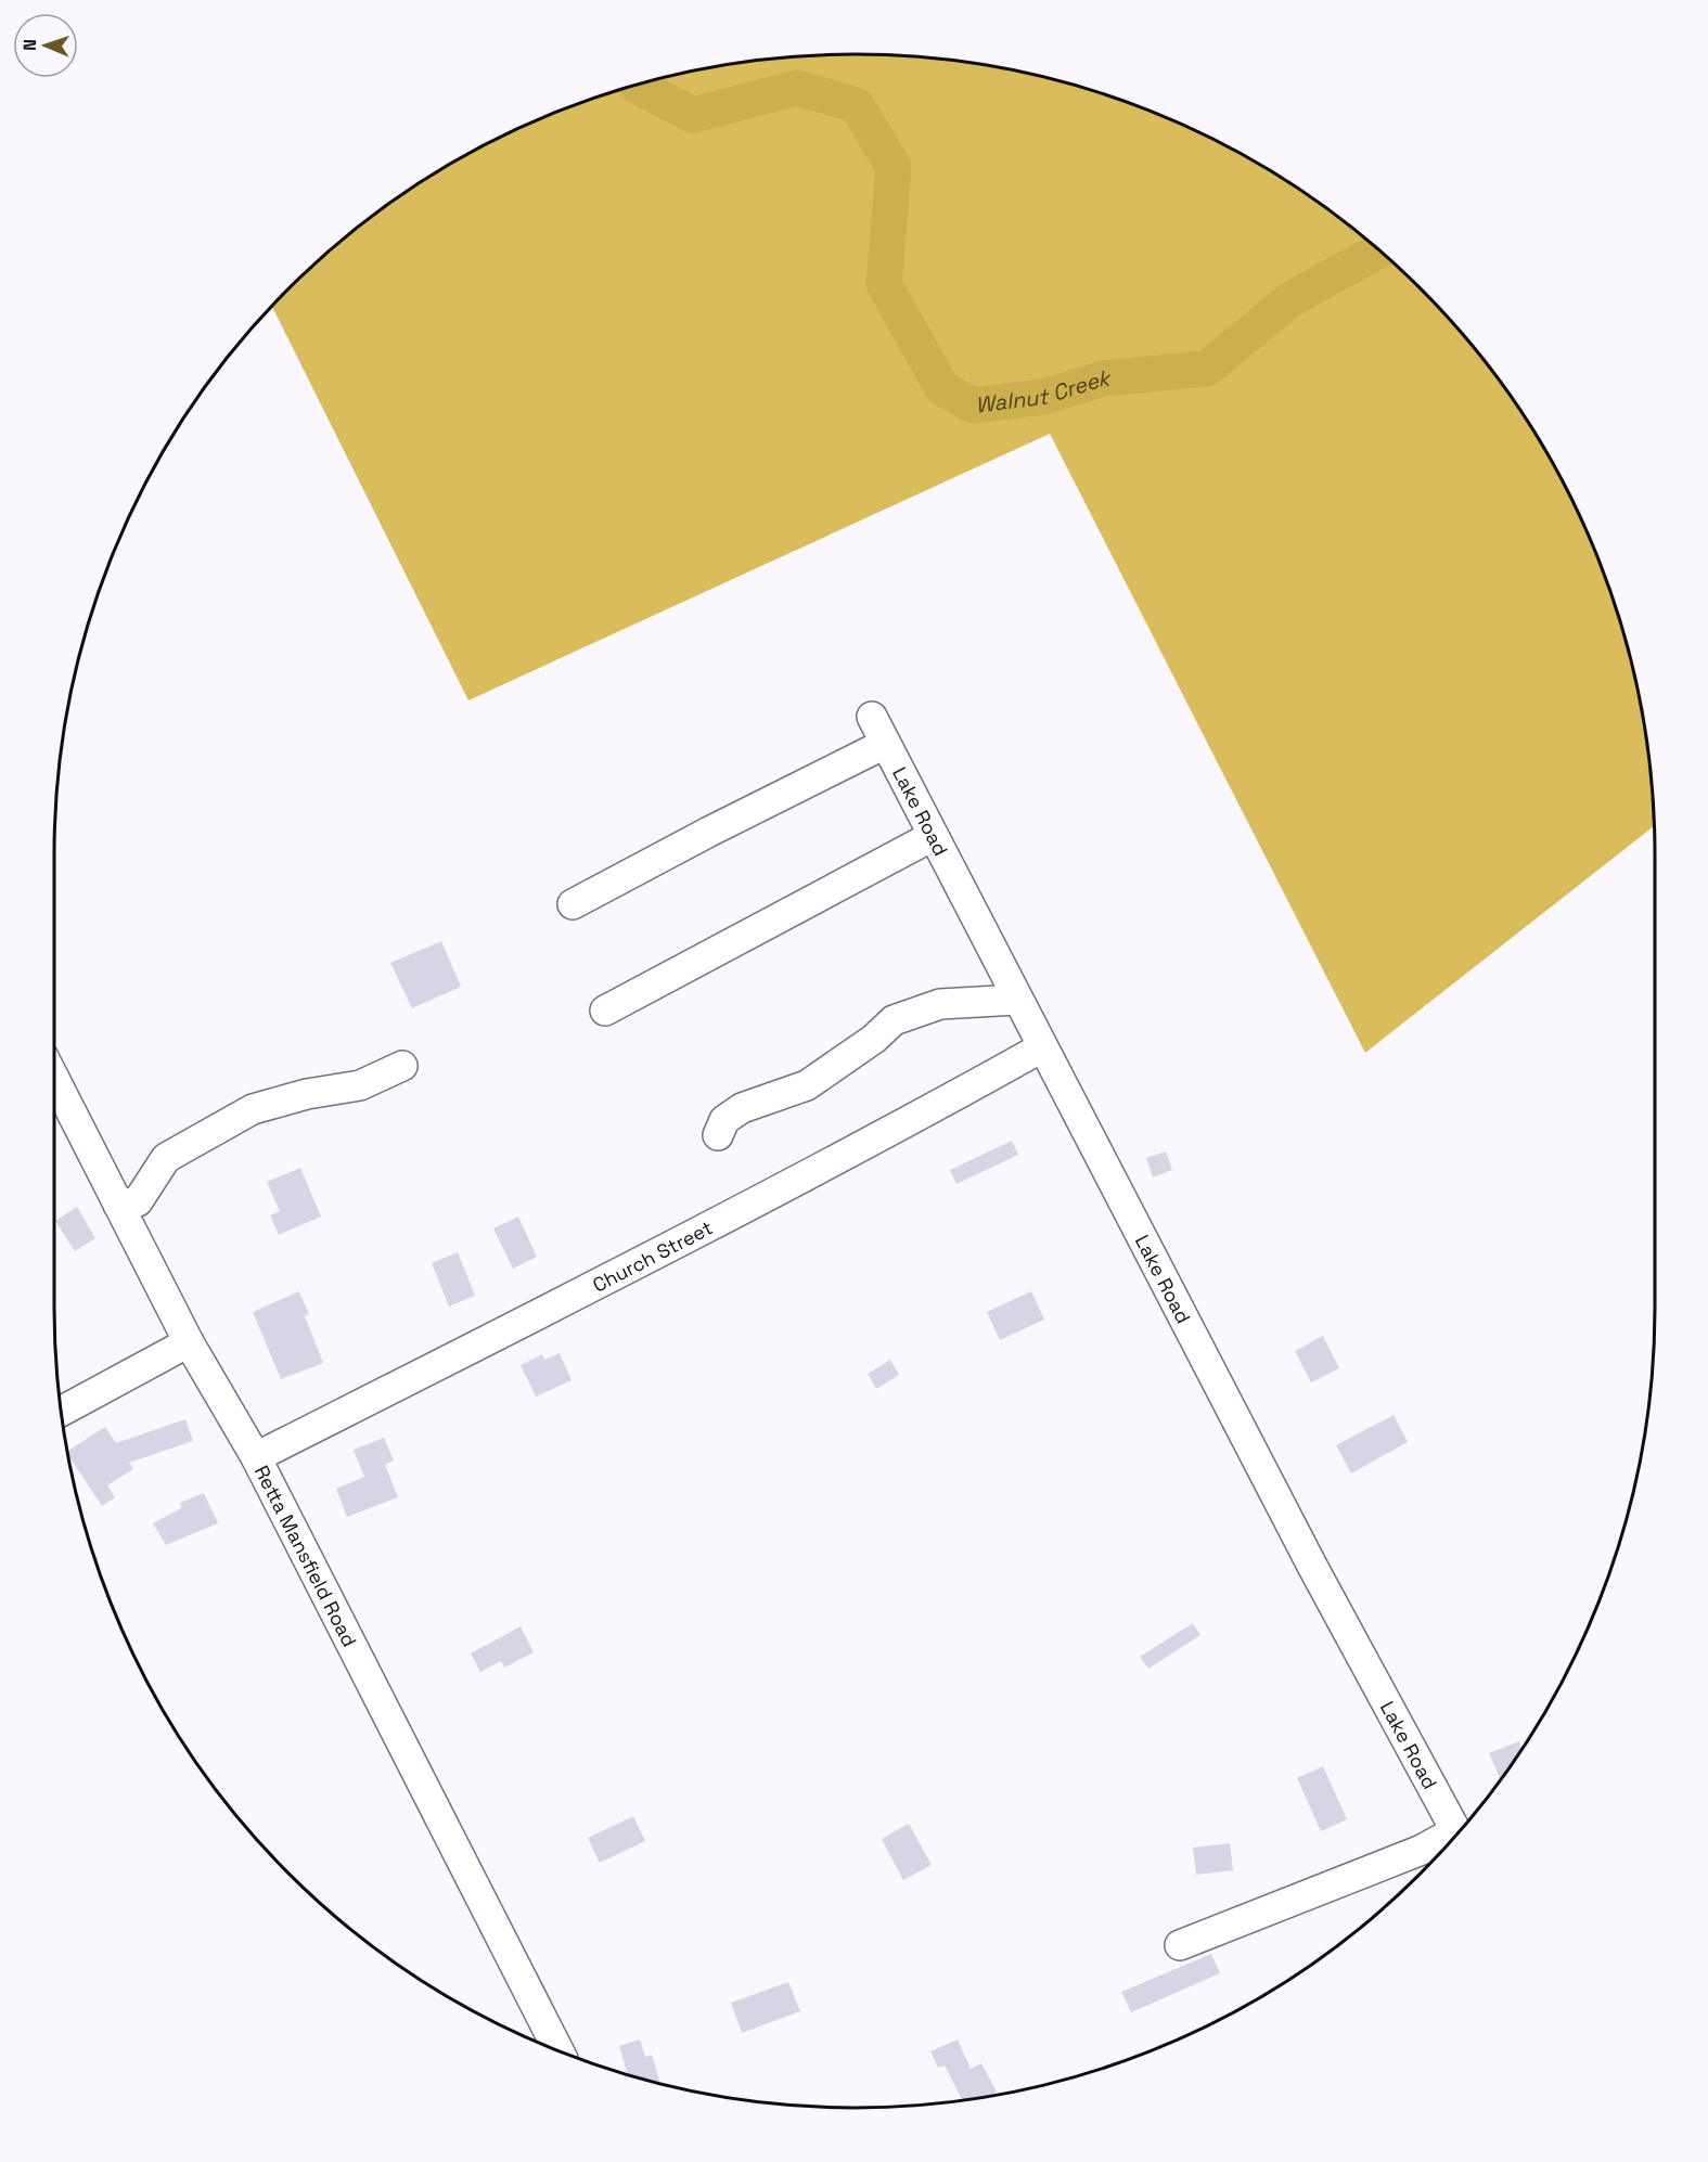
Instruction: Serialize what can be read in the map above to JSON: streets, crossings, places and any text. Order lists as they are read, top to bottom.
{
  "streets": {
    "street": ["Lake Road", "Church Street", "Retta Mansfield Road"]
  },
  "crossings": [
    ["Lake Road", "Church Street"],
    ["Church Street", "Retta Mansfield Road"]
  ],
  "water": ["Walnut Creek"],
  "north": "left"
}
